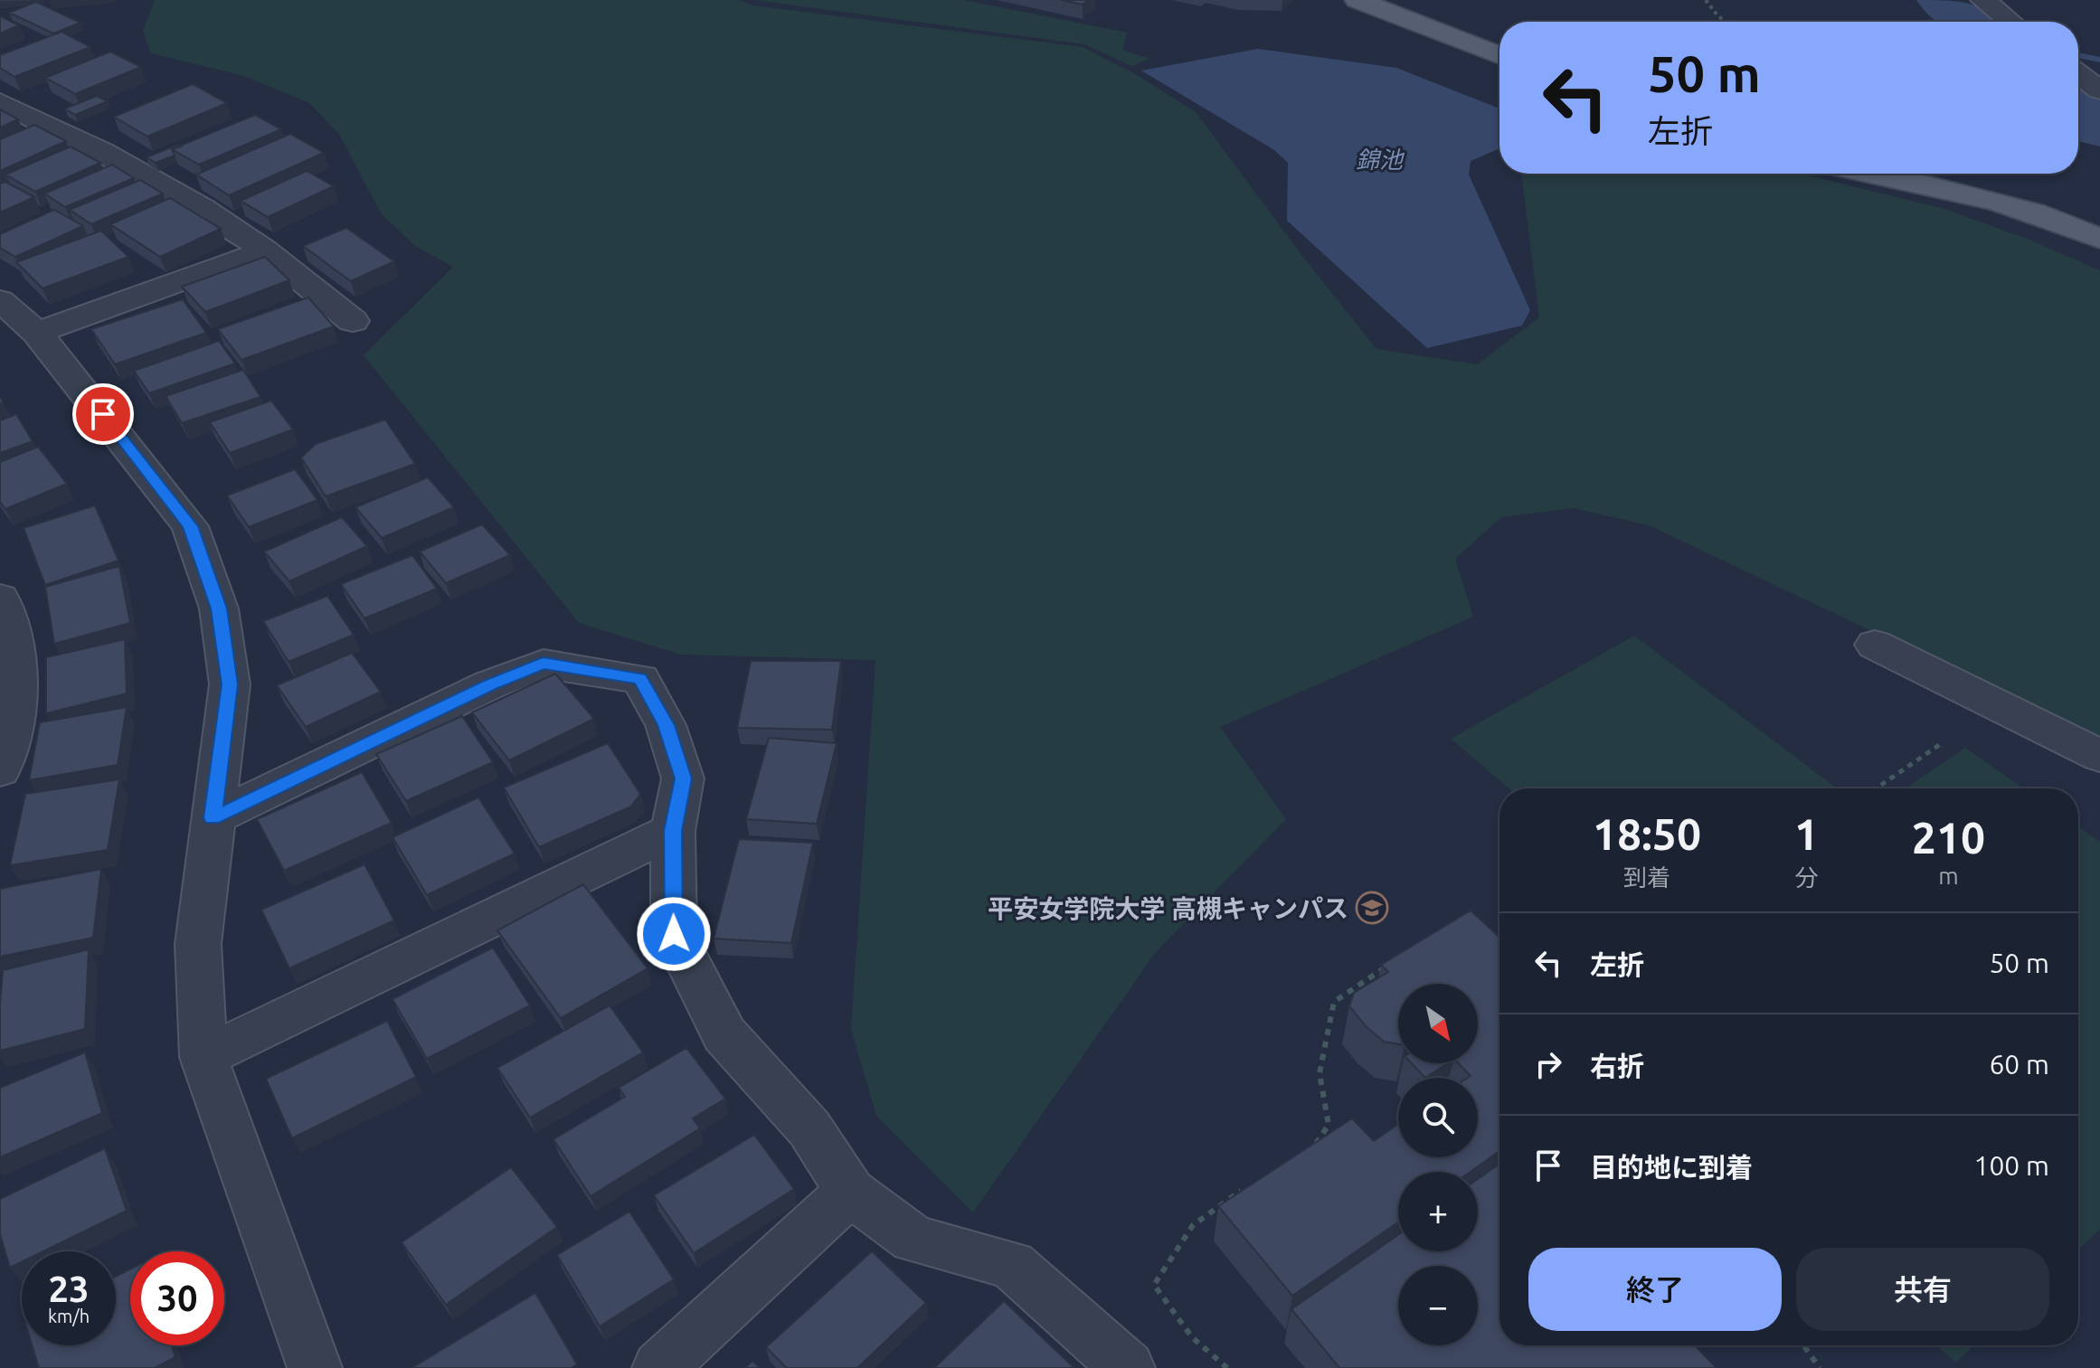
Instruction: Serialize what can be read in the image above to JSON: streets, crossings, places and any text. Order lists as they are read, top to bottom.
{
  "water": ["錦池"],
  "places": {
    "school or university": ["平安女学院大学 高槻キャンパス"]
  },
  "north": "bottom right",
  "page": {
    "turn": ["50 m", "左折"],
    "eta": [
      "18:50",
      "到着",
      "1",
      "分",
      "210",
      "m"
    ],
    "list": [
      {
        "name": "左折",
        "value": "50 m"
      },
      {
        "name": "右折",
        "value": "60 m"
      },
      {
        "name": "目的地に到着",
        "value": "100 m"
      }
    ],
    "map_buttons": ["+", "−"],
    "buttons": ["終了", "共有"],
    "speed": "23 km/h",
    "limit": "30"
  }
}
